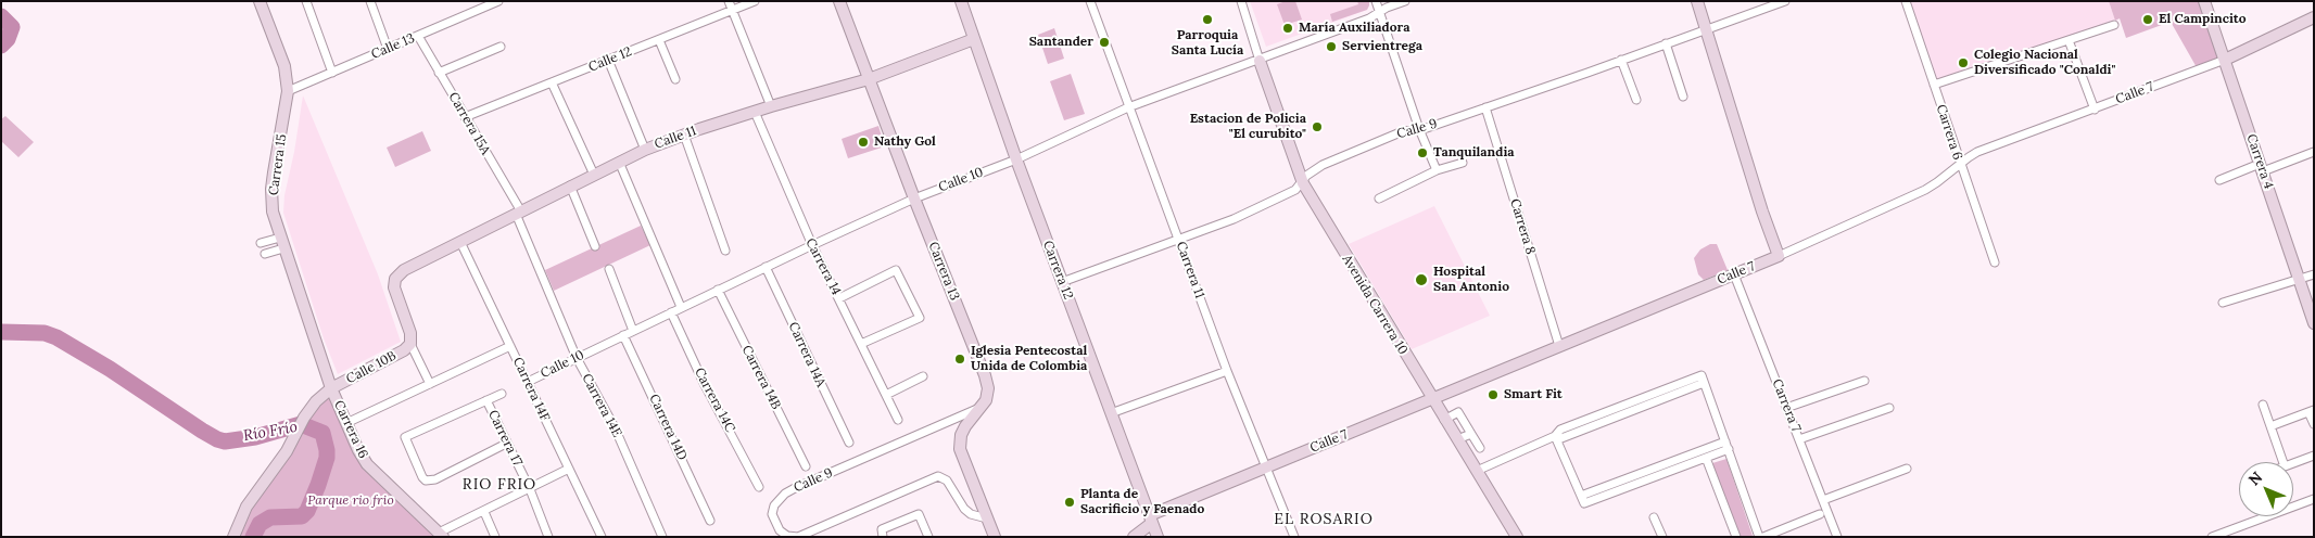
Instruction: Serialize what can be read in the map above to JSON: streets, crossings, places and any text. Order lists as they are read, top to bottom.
{
  "streets": {
    "street": [
      "Calle 13",
      "Calle 12",
      "Calle 7",
      "Carrera 15A",
      "Calle 9",
      "Carrera 6",
      "Calle 11",
      "Carrera 4",
      "Carrera 15",
      "Calle 10",
      "Carrera 8",
      "Carrera 14",
      "Carrera 12",
      "Carrera 11",
      "Carrera 13",
      "Avenida Carrera 10",
      "Carrera 14A",
      "Calle 10B",
      "Carrera 14B",
      "Carrera 14F",
      "Carrera 14C",
      "Carrera 14E",
      "Carrera 7",
      "Carrera 14D",
      "Carrera 16",
      "Carrera 17"
    ]
  },
  "crossings": [
    ["Calle 13", "Carrera 15A"],
    ["Calle 13", "Carrera 15"],
    ["Calle 12", "Carrera 15A"],
    ["Calle 7", "Carrera 6"],
    ["Calle 7", "Carrera 4"],
    ["Calle 7", "Carrera 8"],
    ["Calle 7", "Carrera 12"],
    ["Calle 7", "Carrera 11"],
    ["Calle 7", "Avenida Carrera 10"],
    ["Calle 7", "Carrera 7"],
    ["Carrera 15A", "Calle 11"],
    ["Carrera 15A", "Carrera 14E"],
    ["Calle 9", "Carrera 8"],
    ["Calle 9", "Carrera 12"],
    ["Calle 9", "Carrera 11"],
    ["Calle 9", "Carrera 13"],
    ["Calle 9", "Avenida Carrera 10"],
    ["Calle 11", "Carrera 14"],
    ["Calle 11", "Carrera 12"],
    ["Calle 11", "Carrera 13"],
    ["Calle 11", "Calle 10B"],
    ["Calle 11", "Carrera 14F"],
    ["Calle 11", "Carrera 14E"],
    ["Carrera 15", "Calle 10B"],
    ["Carrera 15", "Carrera 16"],
    ["Calle 10", "Carrera 14"],
    ["Calle 10", "Carrera 12"],
    ["Calle 10", "Carrera 11"],
    ["Calle 10", "Carrera 13"],
    ["Calle 10", "Avenida Carrera 10"],
    ["Calle 10", "Carrera 14A"],
    ["Calle 10", "Carrera 14B"],
    ["Calle 10", "Carrera 14F"],
    ["Calle 10", "Carrera 14C"],
    ["Calle 10", "Carrera 14E"],
    ["Calle 10", "Carrera 14D"],
    ["Calle 10B", "Carrera 16"]
  ],
  "districts": ["RIO FRIO", "EL ROSARIO"],
  "water": ["Río Frío"],
  "parks": ["Parque rio frio"],
  "places": [
    "Parroquia Santa Lucía",
    "El Campincito",
    "María Auxiliadora",
    "Santander",
    "Servientrega",
    "Colegio Nacional Diversificado \"Conaldi\"",
    "Estacion de Policia \"El curubito\"",
    "Nathy Gol",
    "Tanquilandia",
    "Hospital San Antonio",
    "Iglesia Pentecostal Unida de Colombia",
    "Smart Fit",
    "Planta de Sacrificio y Faenado"
  ],
  "north": "top left"
}
